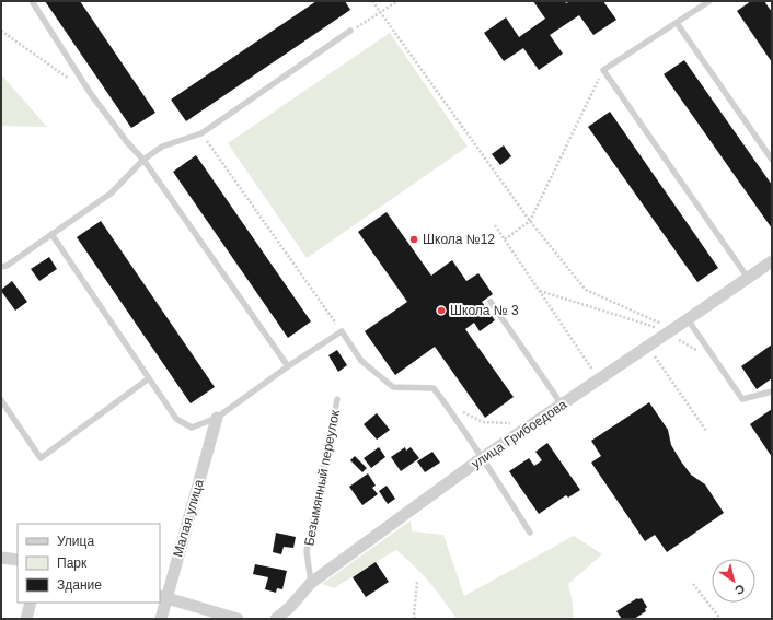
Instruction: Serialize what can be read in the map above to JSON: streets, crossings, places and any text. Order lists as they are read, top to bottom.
{
  "streets": {
    "street": ["улица Грибоедова", "Малая улица"],
    "lane": ["Безымянный переулок"]
  },
  "crossings": [
    ["улица Грибоедова", "Безымянный переулок"]
  ],
  "places": ["Школа №12", "Школа № 3"],
  "legend": ["Улица", "Парк", "Здание"],
  "north": "bottom right"
}
